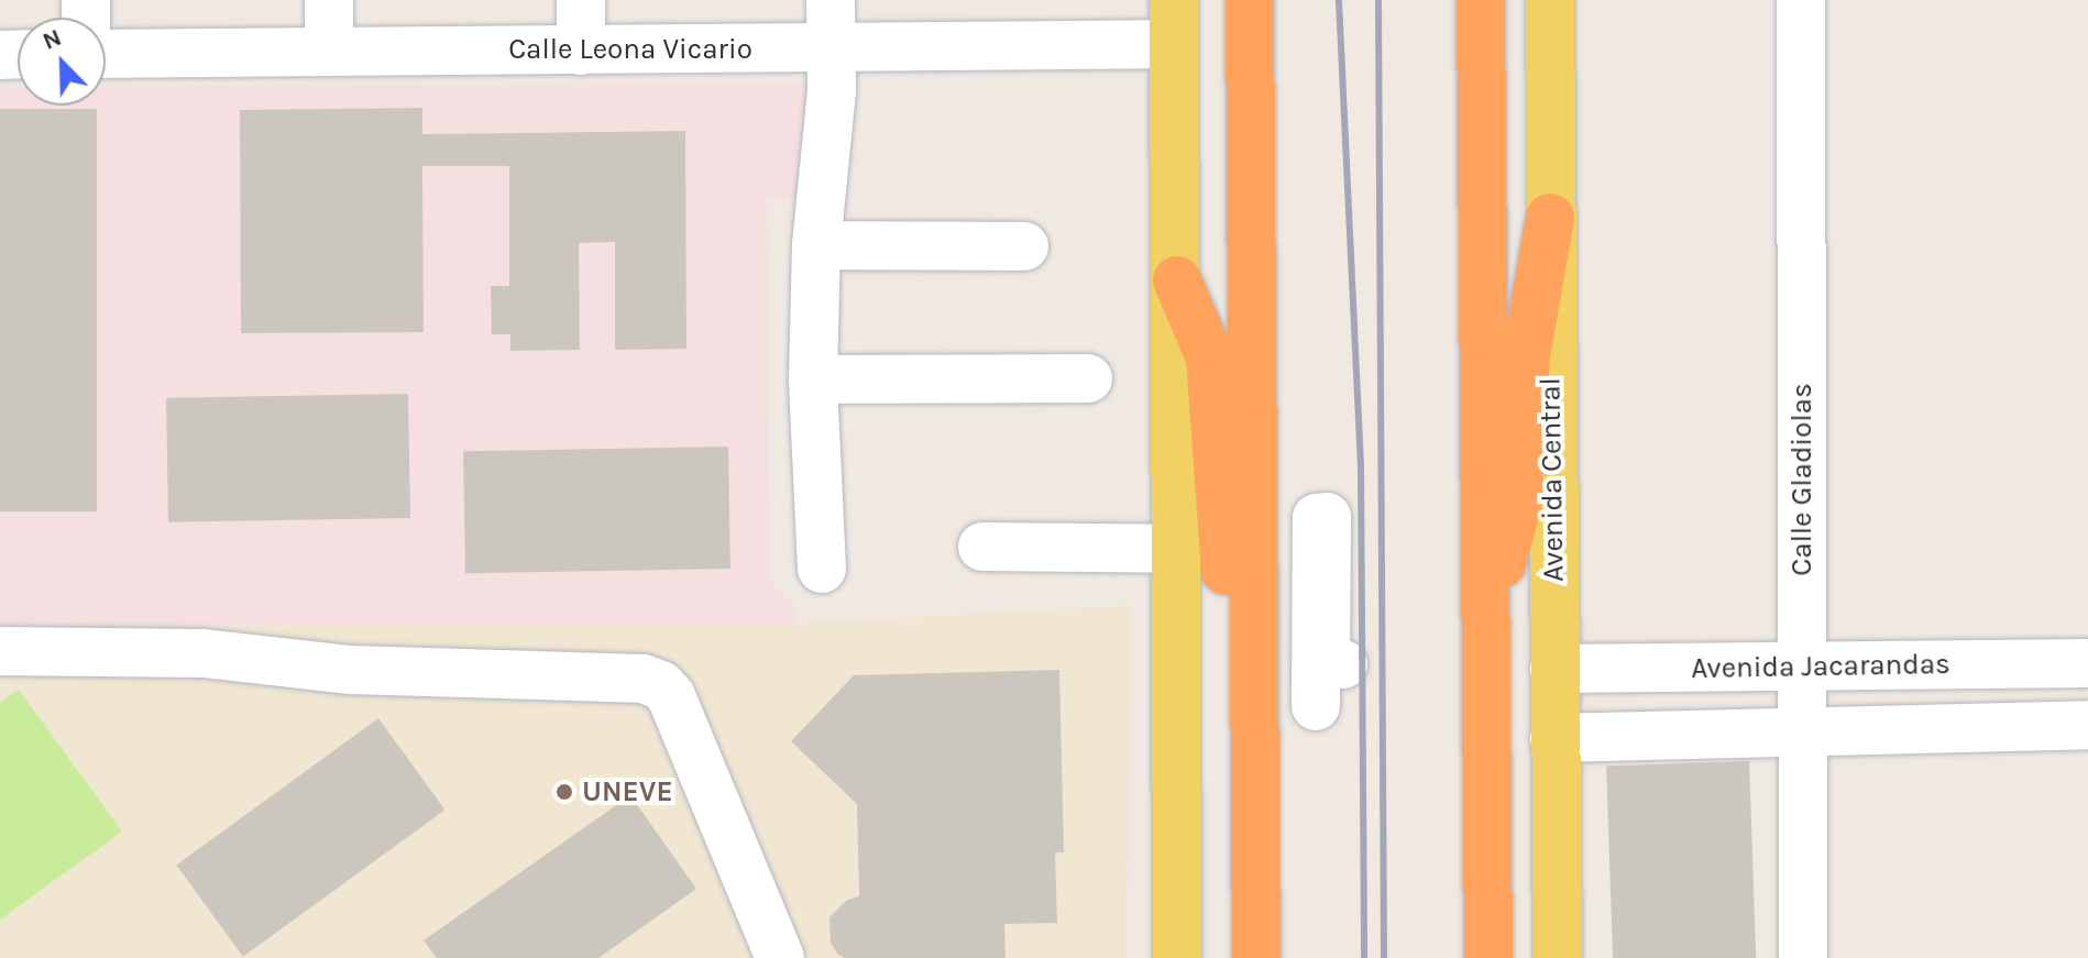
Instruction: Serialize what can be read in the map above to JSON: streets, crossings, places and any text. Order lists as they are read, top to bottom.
{
  "streets": {
    "main road": ["Avenida Central"],
    "street": ["Calle Leona Vicario", "Calle Gladiolas", "Avenida Jacarandas"]
  },
  "crossings": [
    ["Avenida Central", "Avenida Jacarandas"],
    ["Calle Gladiolas", "Avenida Jacarandas"]
  ],
  "places": ["UNEVE"],
  "north": "top left"
}
